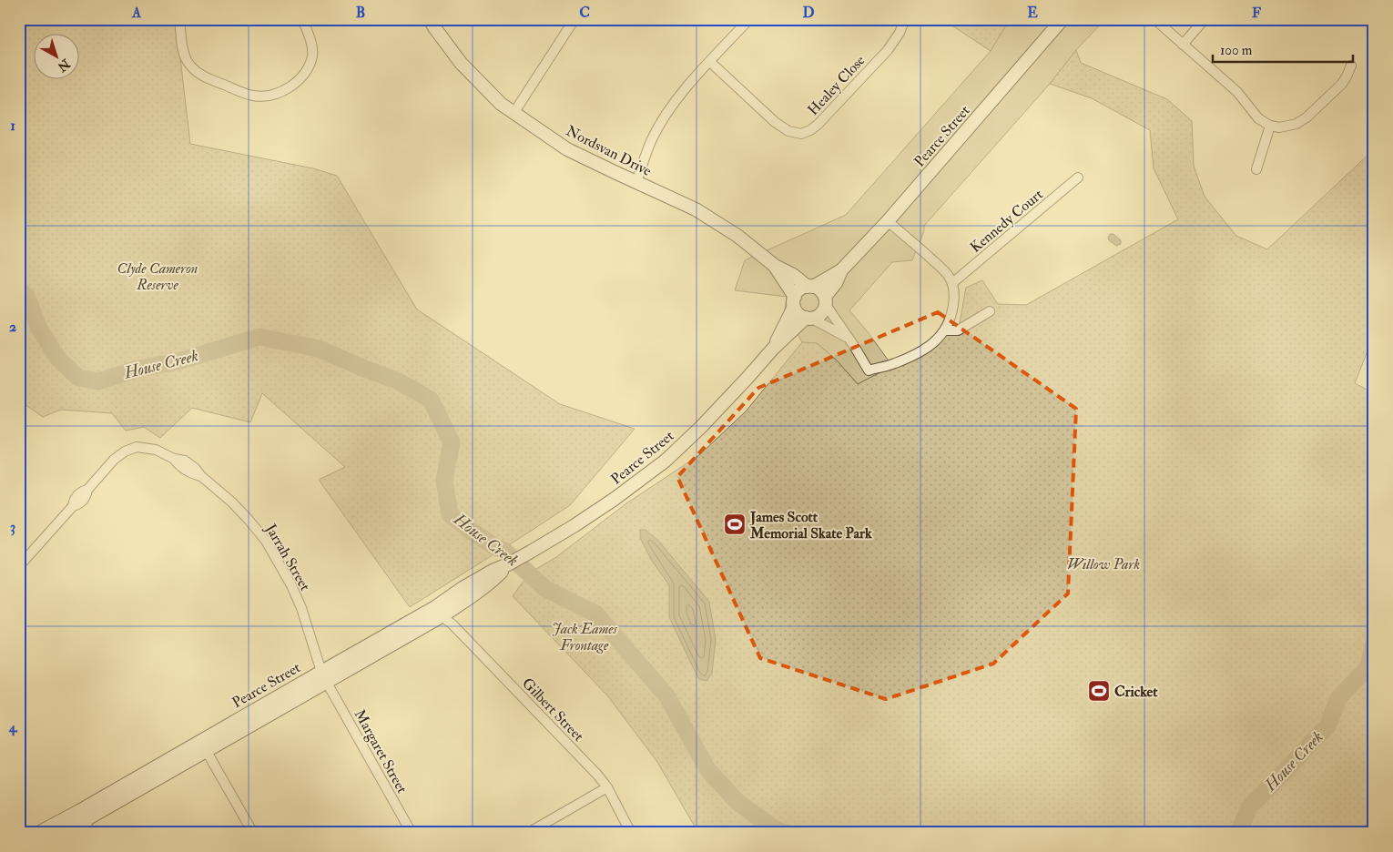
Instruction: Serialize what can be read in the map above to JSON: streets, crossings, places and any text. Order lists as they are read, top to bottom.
{
  "streets": {
    "main road": ["Pearce Street", "Nordsvan Drive"],
    "street": [
      "Healey Close",
      "Kennedy Court",
      "Jarrah Street",
      "Gilbert Street",
      "Margaret Street"
    ]
  },
  "crossings": [
    ["Pearce Street", "Nordsvan Drive"],
    ["Pearce Street", "Kennedy Court"],
    ["Pearce Street", "Jarrah Street"],
    ["Pearce Street", "Gilbert Street"],
    ["Pearce Street", "Margaret Street"],
    ["Jarrah Street", "Margaret Street"]
  ],
  "water": ["House Creek"],
  "parks": ["Clyde Cameron Reserve", "Willow Park", "Jack Eames Frontage"],
  "places": {
    "sports": ["James Scott Memorial Skate Park", "Cricket"]
  },
  "scale_bar": "100 m",
  "north": "bottom right",
  "grid": {
    "columns": [
      "A",
      "B",
      "C",
      "D",
      "E",
      "F"
    ],
    "rows": [
      "1",
      "2",
      "3",
      "4"
    ]
  }
}
